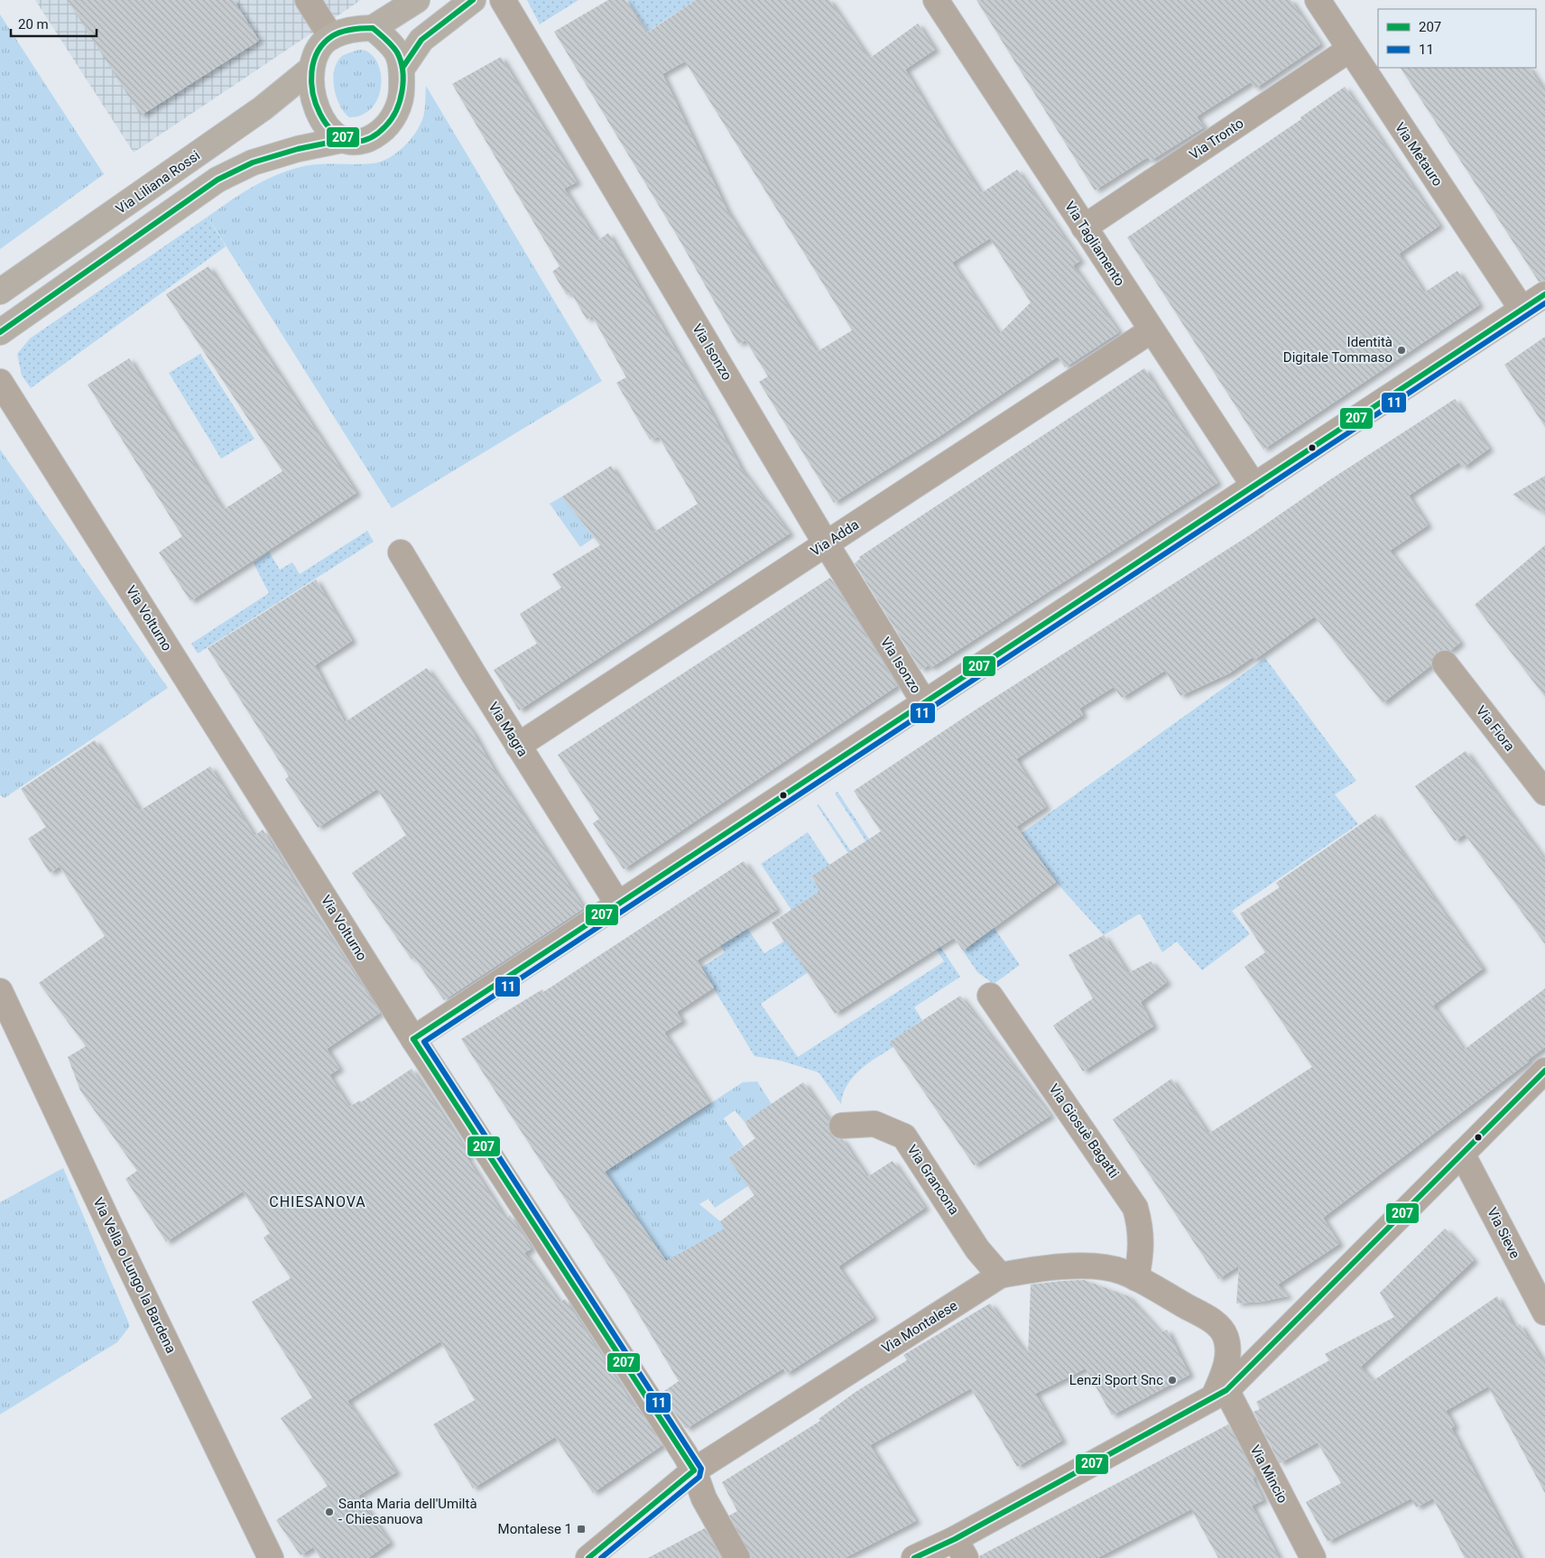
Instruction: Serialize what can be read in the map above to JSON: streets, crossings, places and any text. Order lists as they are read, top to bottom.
{
  "streets": {
    "street": [
      "Via Tronto",
      "Via Metauro",
      "Via Liliana Rossi",
      "Via Tagliamento",
      "Via Isonzo",
      "Via Adda",
      "Via Volturno",
      "Via Fiora",
      "Via Magra",
      "Via Giosuè Bagatti",
      "Via Grancona",
      "Via Sieve",
      "Via Vella o Lungo la Bardena",
      "Via Montalese",
      "Via Mincio"
    ]
  },
  "crossings": [
    ["Via Tronto", "Via Metauro"],
    ["Via Tronto", "Via Tagliamento"],
    ["Via Tagliamento", "Via Adda"],
    ["Via Isonzo", "Via Adda"],
    ["Via Adda", "Via Magra"],
    ["Via Volturno", "Via Montalese"],
    ["Via Giosuè Bagatti", "Via Montalese"],
    ["Via Grancona", "Via Montalese"],
    ["Via Montalese", "Via Mincio"]
  ],
  "districts": ["CHIESANOVA"],
  "places": {
    "other": ["Identità Digitale Tommaso", "Lenzi Sport Snc", "Santa Maria dell'Umiltà - Chiesanuova"],
    "transit": ["Montalese 1"]
  },
  "lines": ["transit line 207", "transit line 11"],
  "legend": ["207", "11"],
  "scale_bar": "20 m"
}
